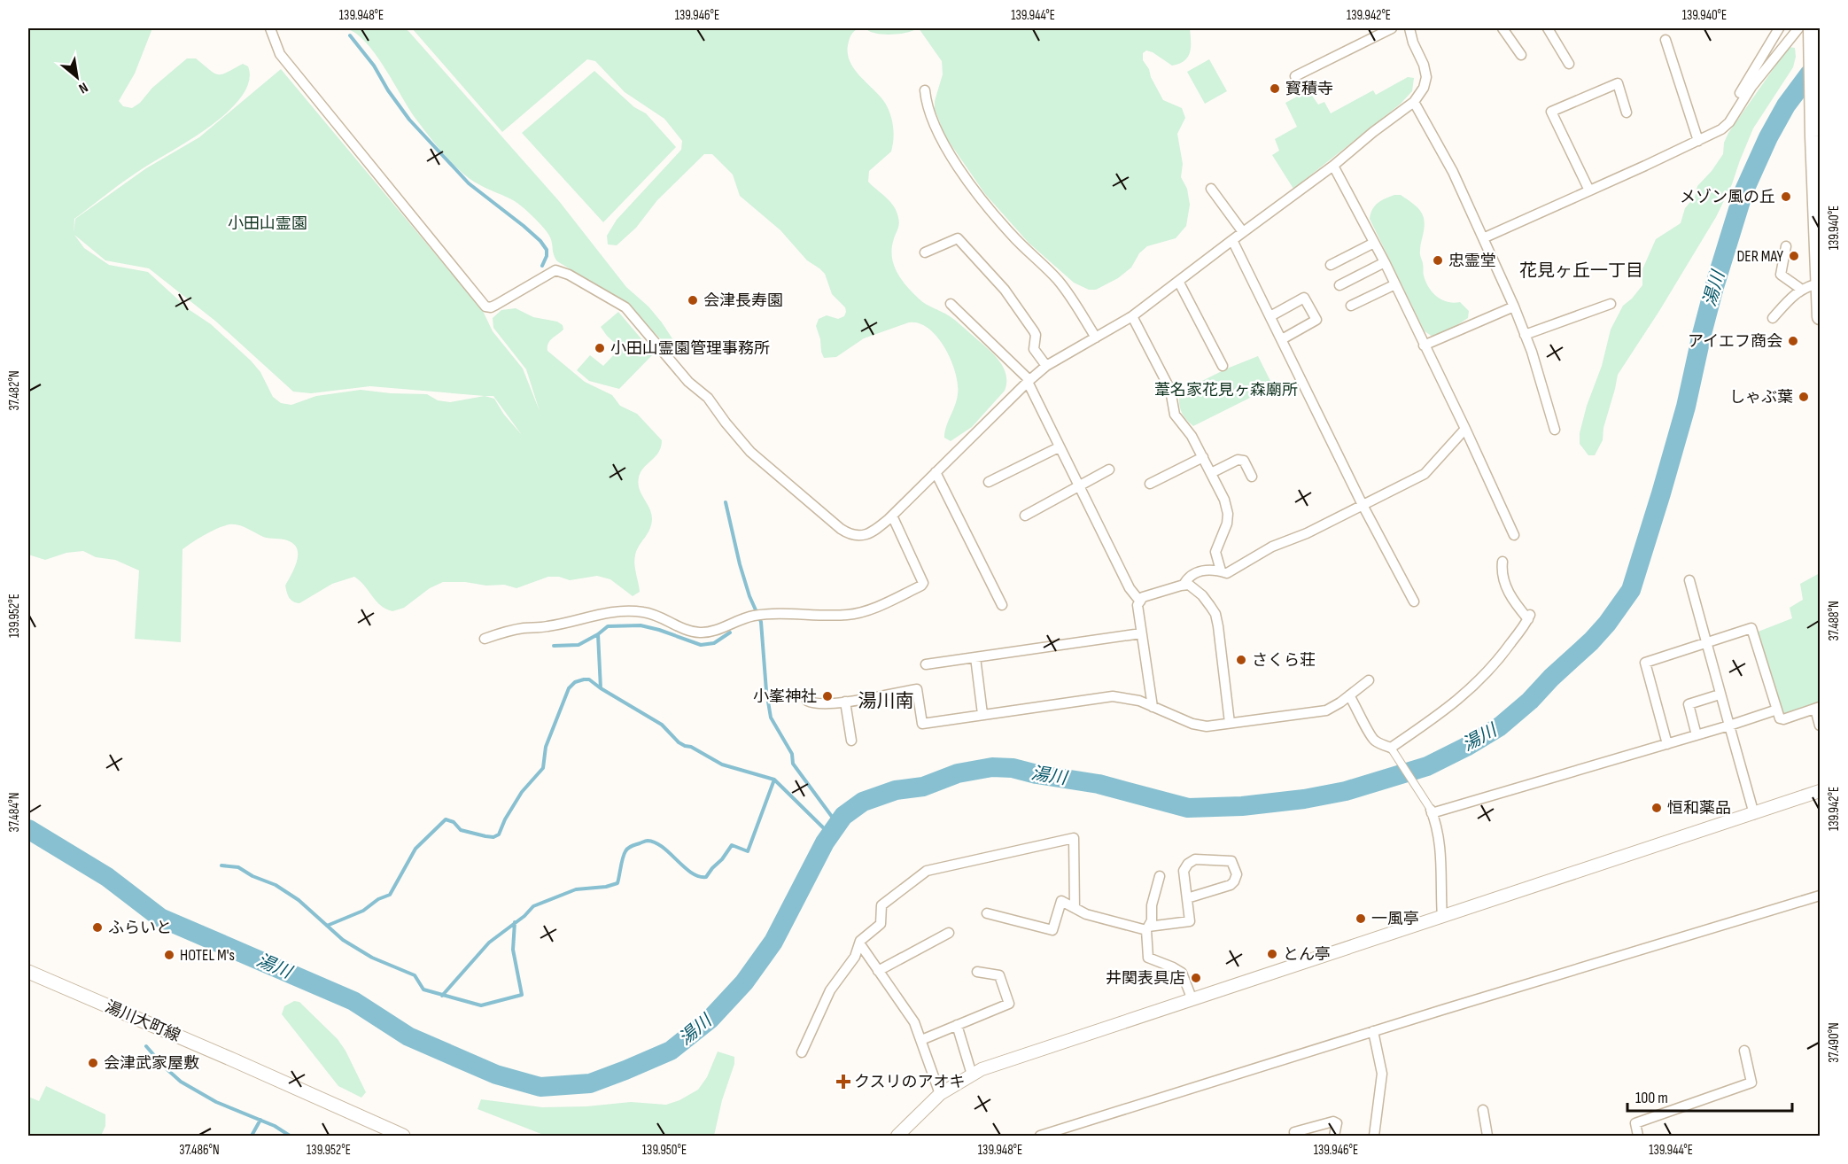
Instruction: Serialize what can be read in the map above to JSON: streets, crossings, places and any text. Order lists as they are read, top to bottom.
{
  "streets": {
    "main road": ["湯川大町線"]
  },
  "districts": ["花見ヶ丘一丁目", "湯川南"],
  "water": ["湯川"],
  "parks": ["小田山霊園", "葦名家花見ヶ森廟所"],
  "places": {
    "other": [
      "寳積寺",
      "メゾン風の丘",
      "DER MAY",
      "忠霊堂",
      "会津長寿園",
      "アイエフ商会",
      "小田山霊園管理事務所",
      "しゃぶ葉",
      "さくら荘",
      "小峯神社",
      "恒和薬品",
      "一風亭",
      "ふらいと",
      "とん亭",
      "HOTEL M's",
      "井関表具店",
      "会津武家屋敷"
    ],
    "health": ["クスリのアオキ"]
  },
  "scale_bar": "100 m",
  "north": "bottom right",
  "coordinates": [
    "139.948°E",
    "139.946°E",
    "139.944°E",
    "139.942°E",
    "139.940°E",
    "37.482°N",
    "139.952°E",
    "37.488°N",
    "37.484°N",
    "37.490°N",
    "37.486°N",
    "139.950°E"
  ]
}
